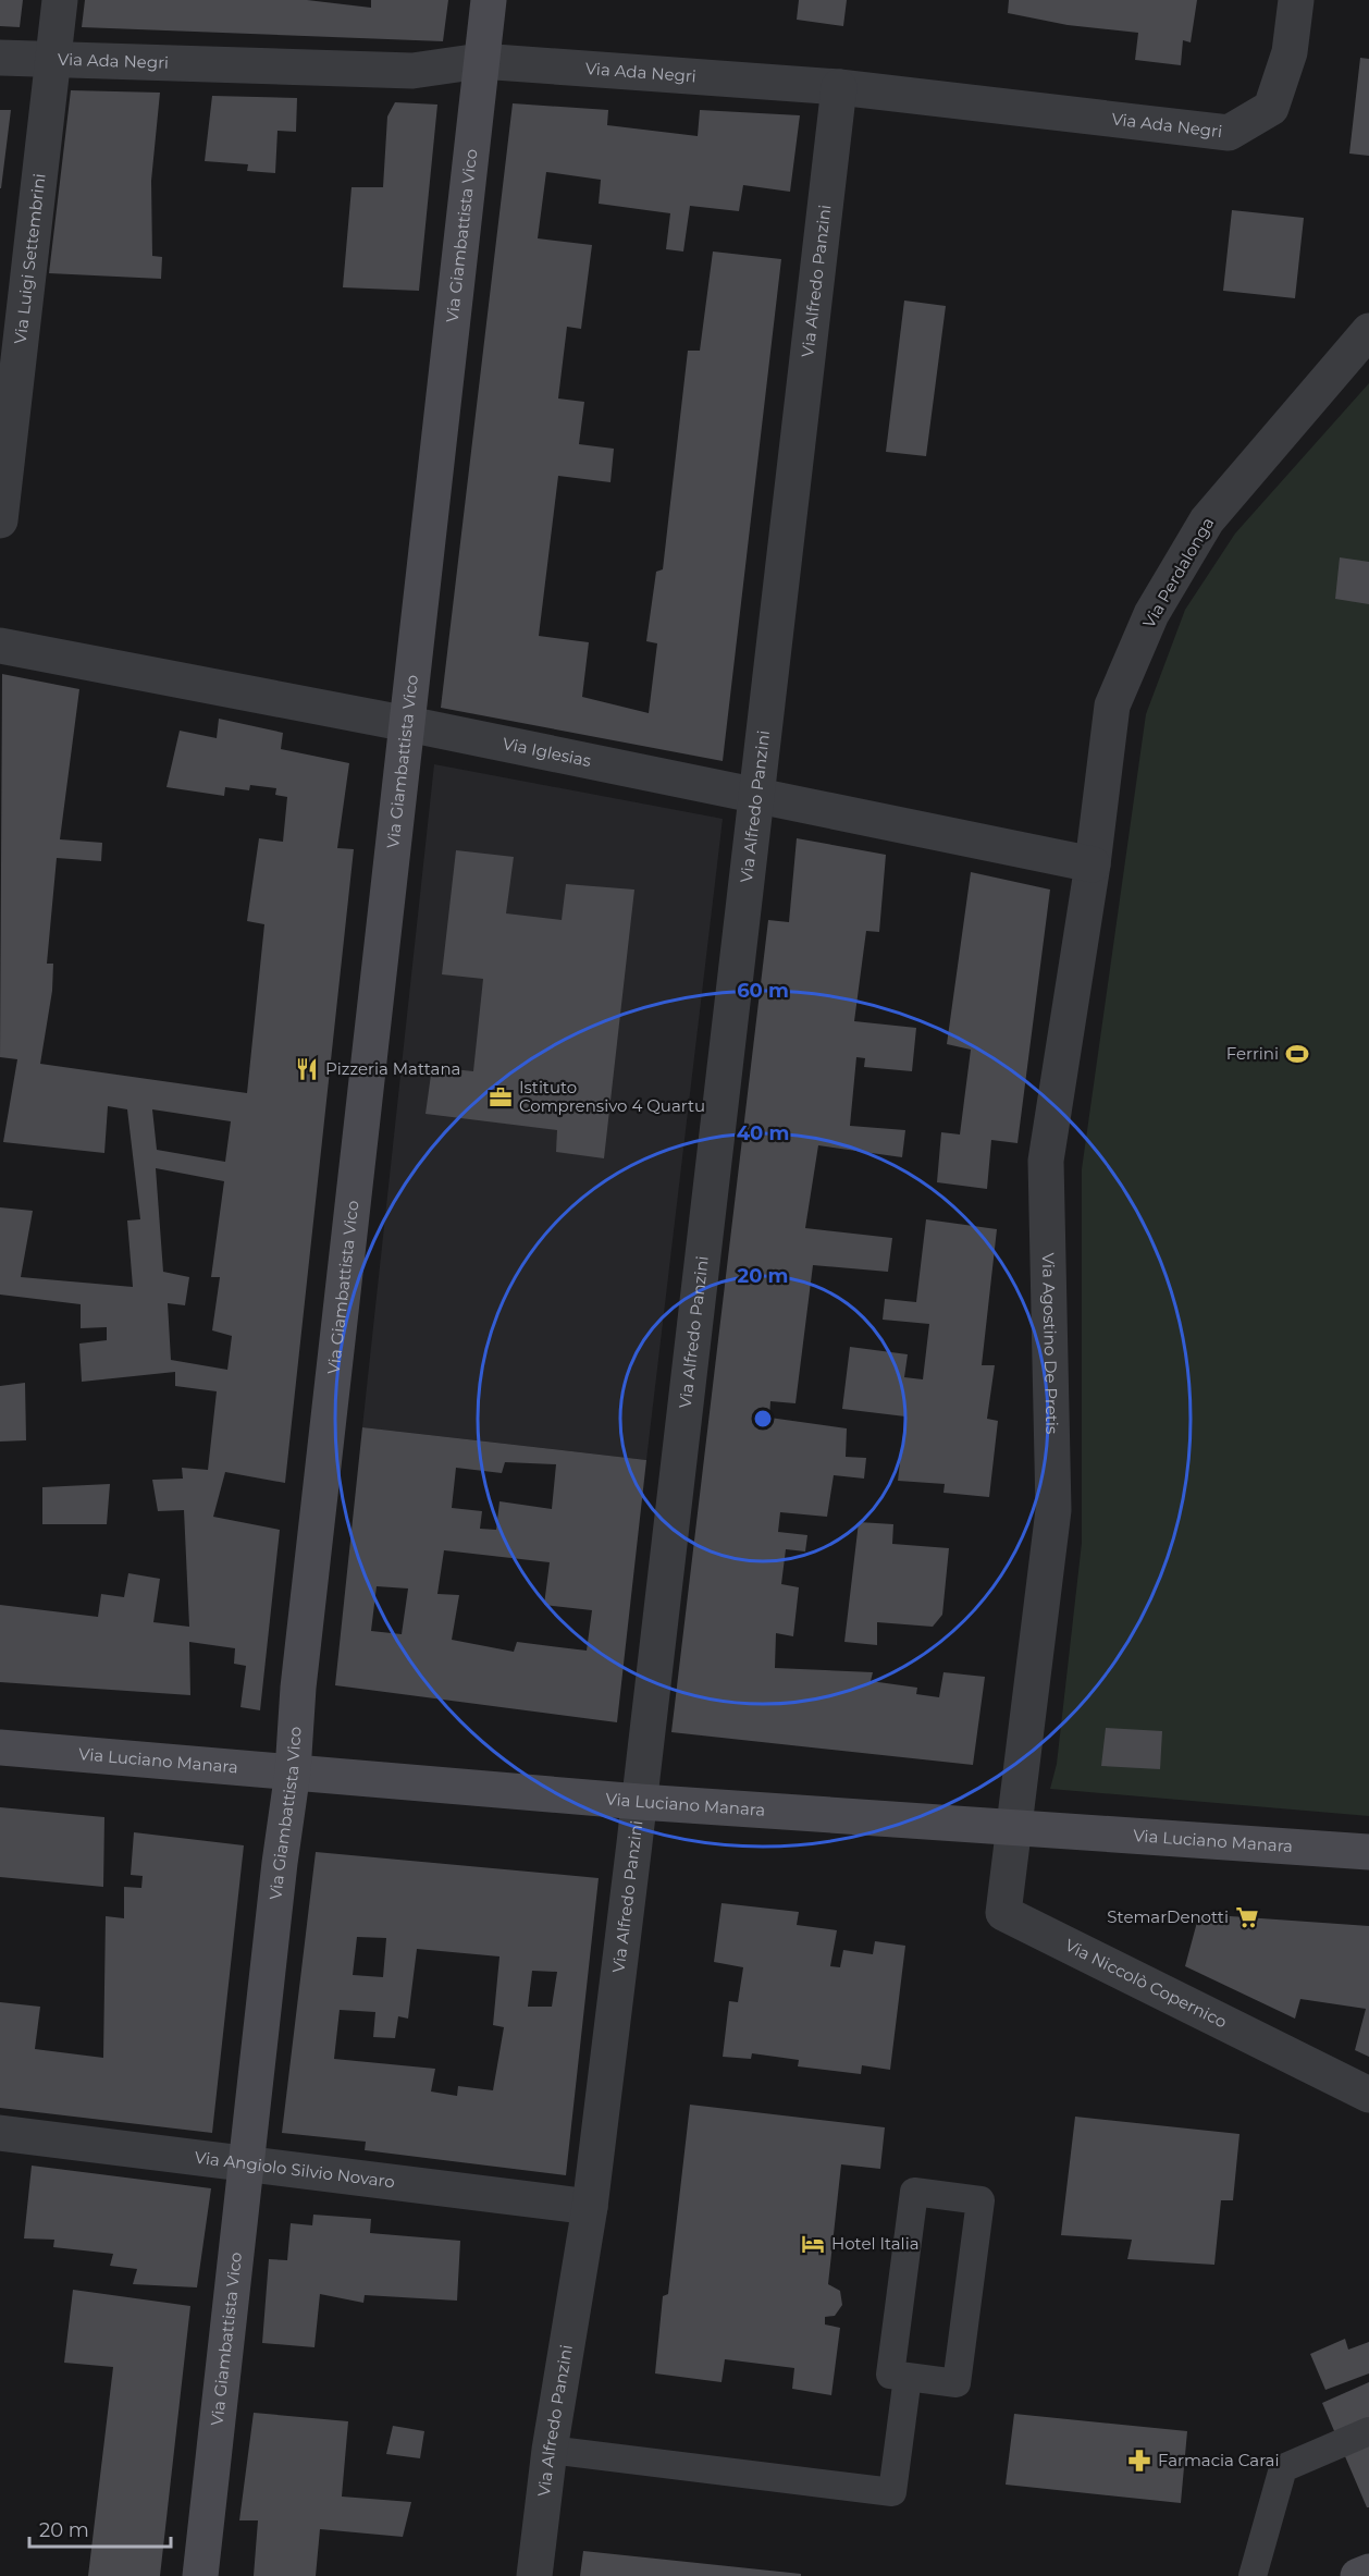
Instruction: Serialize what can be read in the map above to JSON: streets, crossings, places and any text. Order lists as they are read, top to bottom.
{
  "streets": {
    "street": [
      "Via Ada Negri",
      "Via Giambattista Vico",
      "Via Luigi Settembrini",
      "Via Alfredo Panzini",
      "Via Perdalonga",
      "Via Iglesias",
      "Via Agostino De Pretis",
      "Via Luciano Manara",
      "Via Niccolò Copernico",
      "Via Angiolo Silvio Novaro"
    ]
  },
  "crossings": [
    ["Via Ada Negri", "Via Giambattista Vico"],
    ["Via Ada Negri", "Via Luigi Settembrini"],
    ["Via Ada Negri", "Via Alfredo Panzini"],
    ["Via Giambattista Vico", "Via Iglesias"],
    ["Via Giambattista Vico", "Via Luciano Manara"],
    ["Via Giambattista Vico", "Via Angiolo Silvio Novaro"],
    ["Via Alfredo Panzini", "Via Iglesias"],
    ["Via Alfredo Panzini", "Via Luciano Manara"],
    ["Via Alfredo Panzini", "Via Angiolo Silvio Novaro"],
    ["Via Perdalonga", "Via Iglesias"],
    ["Via Perdalonga", "Via Agostino De Pretis"],
    ["Via Iglesias", "Via Agostino De Pretis"],
    ["Via Agostino De Pretis", "Via Luciano Manara"],
    ["Via Agostino De Pretis", "Via Niccolò Copernico"],
    ["Via Luciano Manara", "Via Niccolò Copernico"]
  ],
  "places": {
    "sports": ["Ferrini"],
    "restaurant": ["Pizzeria Mattana"],
    "office": ["Istituto Comprensivo 4 Quartu"],
    "supermarket": ["StemarDenotti"],
    "hotel": ["Hotel Italia"],
    "pharmacy": ["Farmacia Carai"]
  },
  "scale_bar": "20 m",
  "rings": ["60 m", "40 m", "20 m"]
}
